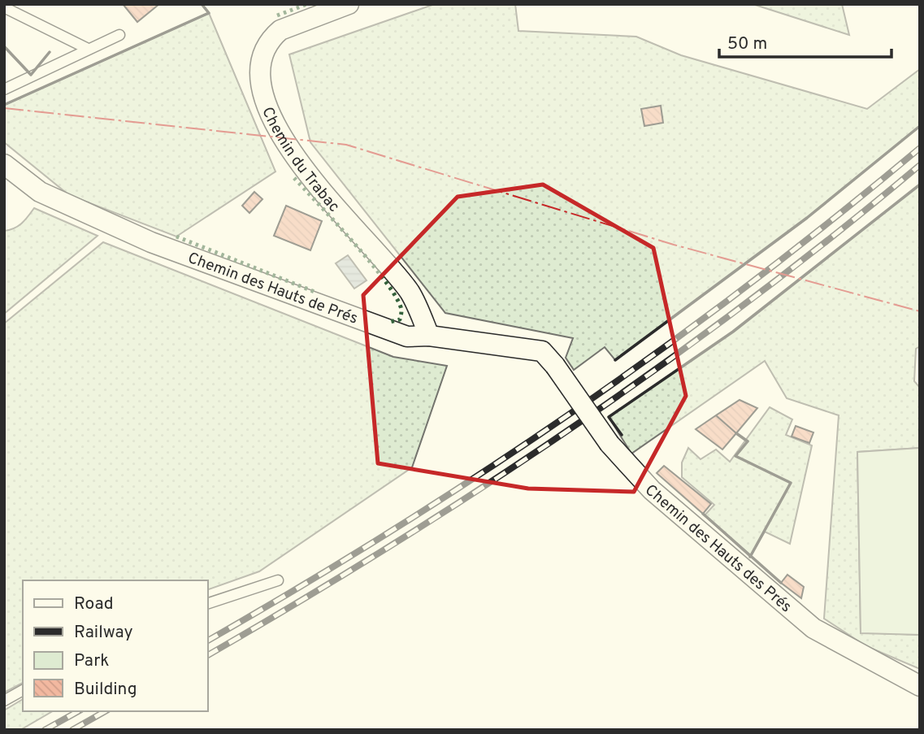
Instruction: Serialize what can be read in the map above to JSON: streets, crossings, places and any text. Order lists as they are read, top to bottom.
{
  "streets": {
    "street": ["Chemin du Trabac", "Chemin des Hauts de Prés", "Chemin des Hauts des Prés"]
  },
  "crossings": [
    ["Chemin du Trabac", "Chemin des Hauts de Prés"],
    ["Chemin des Hauts de Prés", "Chemin des Hauts des Prés"]
  ],
  "legend": [
    "Road",
    "Railway",
    "Park",
    "Building"
  ],
  "scale_bar": "50 m"
}
